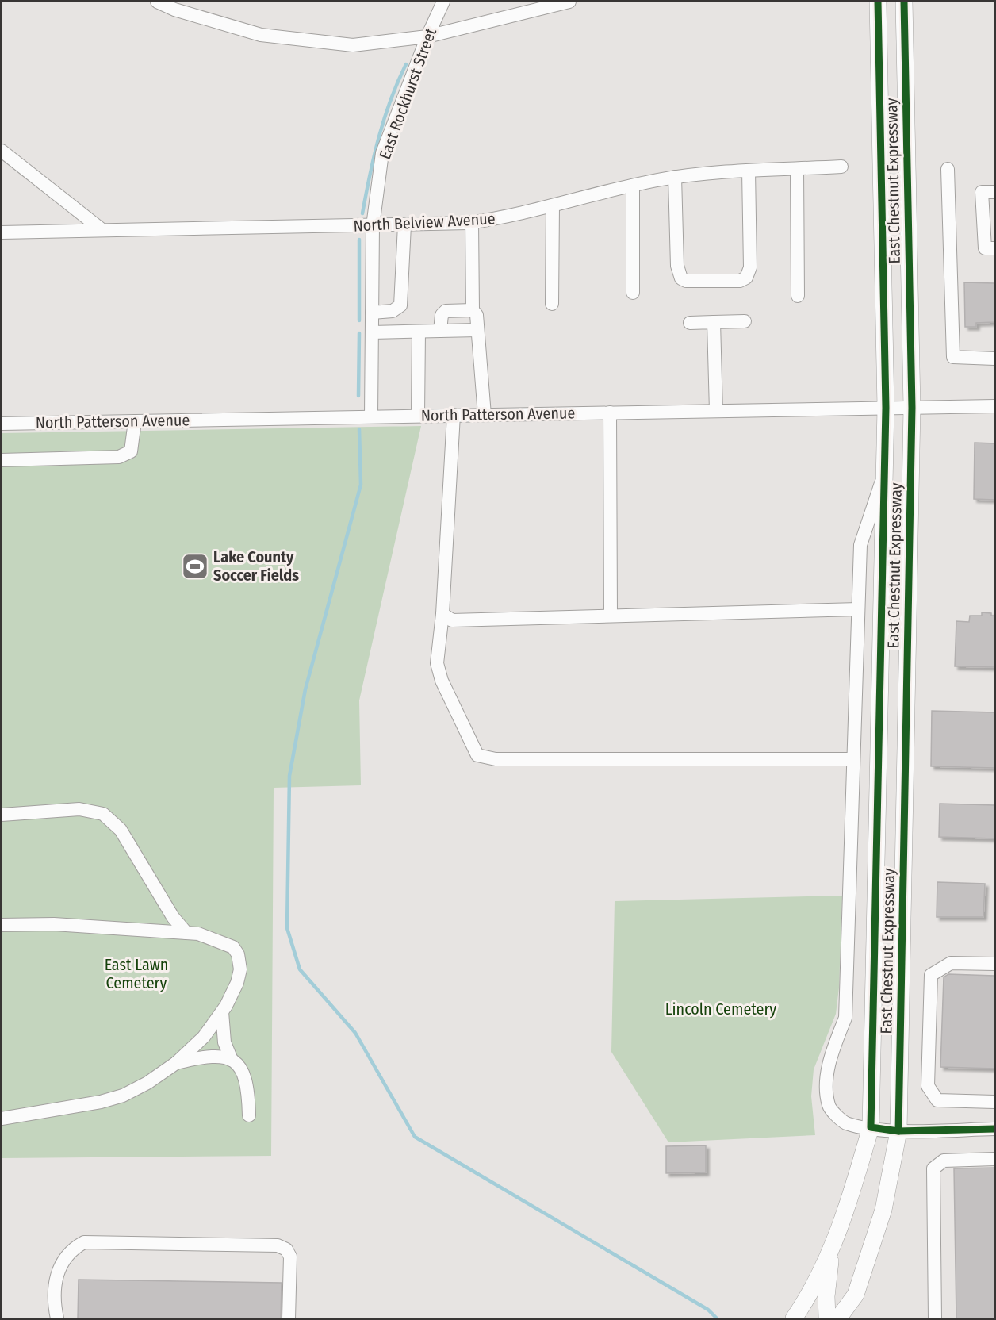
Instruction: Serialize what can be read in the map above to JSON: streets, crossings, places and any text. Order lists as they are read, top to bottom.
{
  "streets": {
    "main road": ["East Chestnut Expressway"],
    "street": ["East Rockhurst Street", "North Belview Avenue", "North Patterson Avenue"]
  },
  "crossings": [
    ["East Rockhurst Street", "North Belview Avenue"],
    ["East Rockhurst Street", "North Patterson Avenue"],
    ["East Chestnut Expressway", "North Patterson Avenue"]
  ],
  "parks": ["East Lawn Cemetery", "Lincoln Cemetery"],
  "places": {
    "sports": ["Lake County Soccer Fields"]
  }
}
